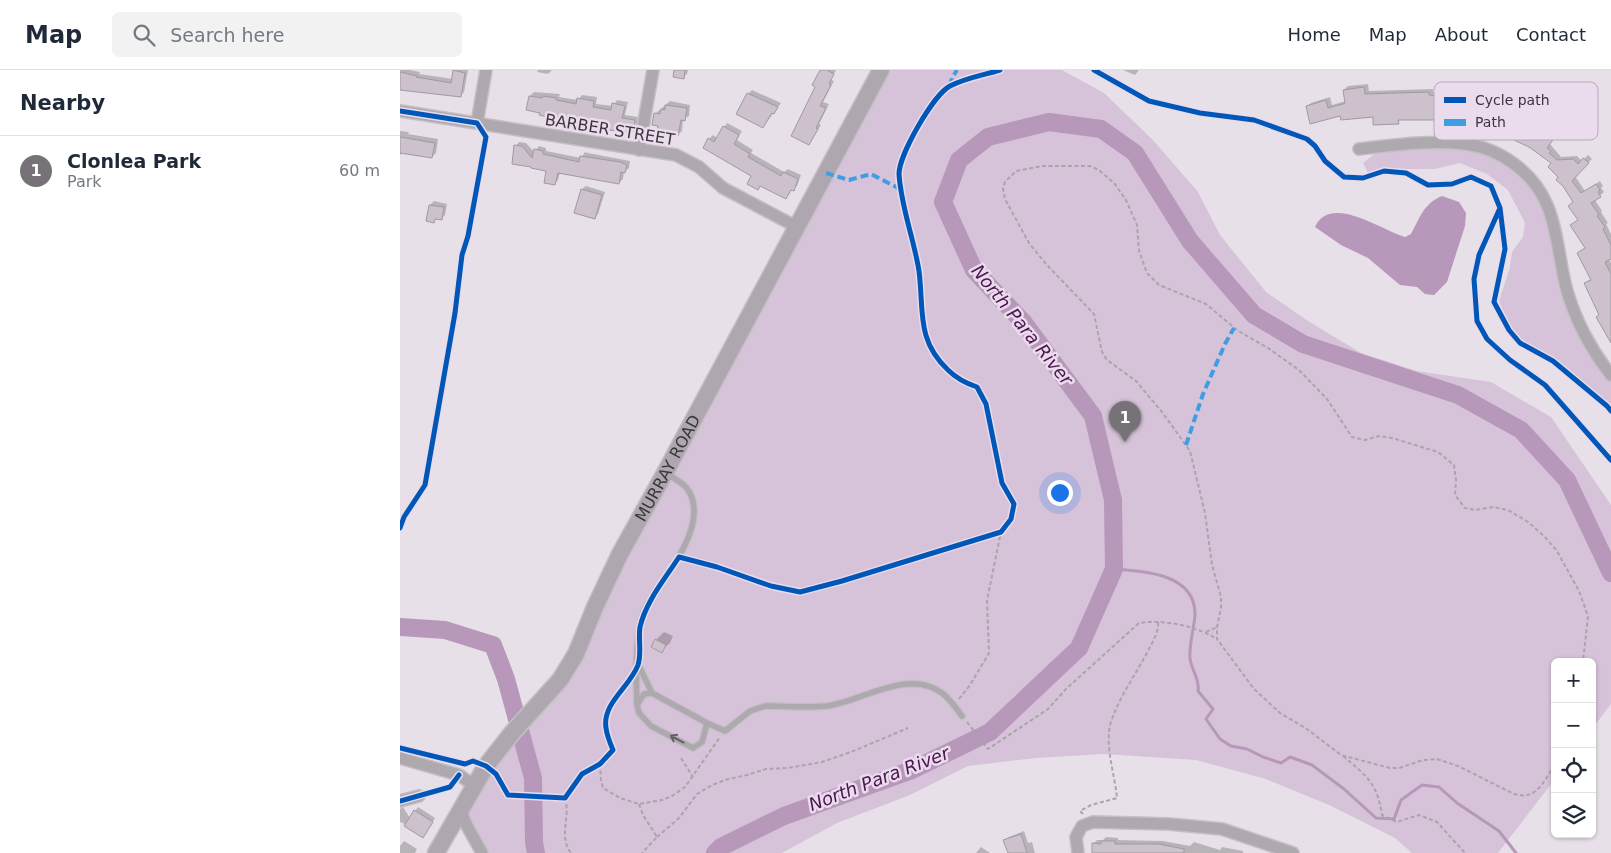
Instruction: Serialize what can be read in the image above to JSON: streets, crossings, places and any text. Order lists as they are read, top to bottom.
{
  "streets": {
    "street": ["BARBER STREET", "MURRAY ROAD"]
  },
  "crossings": [
    ["BARBER STREET", "MURRAY ROAD"]
  ],
  "water": ["North Para River"],
  "legend": ["Cycle path", "Path"],
  "page": {
    "header": "Map",
    "search": "Search here",
    "nav": [
      "Home",
      "Map",
      "About",
      "Contact"
    ],
    "heading": "Nearby",
    "list": [
      {
        "mark": "1",
        "name": "Clonlea Park",
        "note": "Park",
        "value": "60 m"
      }
    ],
    "pins": "1",
    "map_buttons": ["+", "−"]
  }
}
